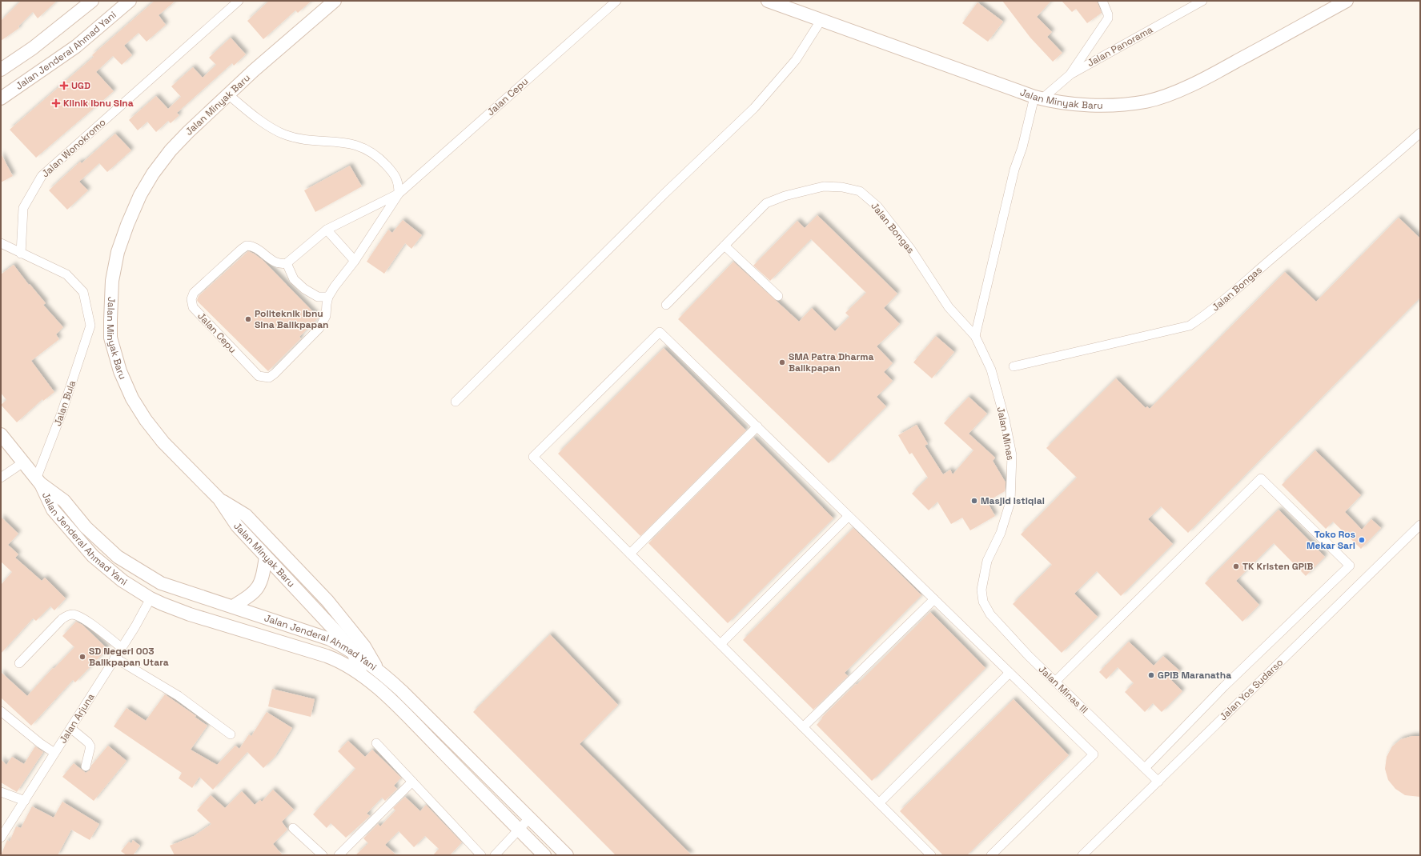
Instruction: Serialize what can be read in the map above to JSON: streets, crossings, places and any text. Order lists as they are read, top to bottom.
{
  "streets": {
    "main road": ["Jalan Jenderal Ahmad Yani", "Jalan Minyak Baru"],
    "street": [
      "Jalan Panorama",
      "Jalan Cepu",
      "Jalan Wonokromo",
      "Jalan Bongas",
      "Jalan Bula",
      "Jalan Minas",
      "Jalan Minas III",
      "Jalan Yos Sudarso",
      "Jalan Arjuna"
    ]
  },
  "crossings": [
    ["Jalan Panorama", "Jalan Minyak Baru"],
    ["Jalan Jenderal Ahmad Yani", "Jalan Minyak Baru"],
    ["Jalan Jenderal Ahmad Yani", "Jalan Bula"],
    ["Jalan Jenderal Ahmad Yani", "Jalan Arjuna"],
    ["Jalan Wonokromo", "Jalan Bula"],
    ["Jalan Bongas", "Jalan Minas"],
    ["Jalan Minas", "Jalan Minas III"],
    ["Jalan Minas III", "Jalan Yos Sudarso"]
  ],
  "places": {
    "health": ["UGD", "Klinik Ibnu Sina"],
    "other": [
      "Politeknik Ibnu Sina Balikpapan",
      "SMA Patra Dharma Balikpapan",
      "Masjid Istiqlal",
      "Toko Ros Mekar Sari",
      "TK Kristen GPIB",
      "SD Negeri 003 Balikpapan Utara",
      "GPIB Maranatha"
    ]
  }
}
